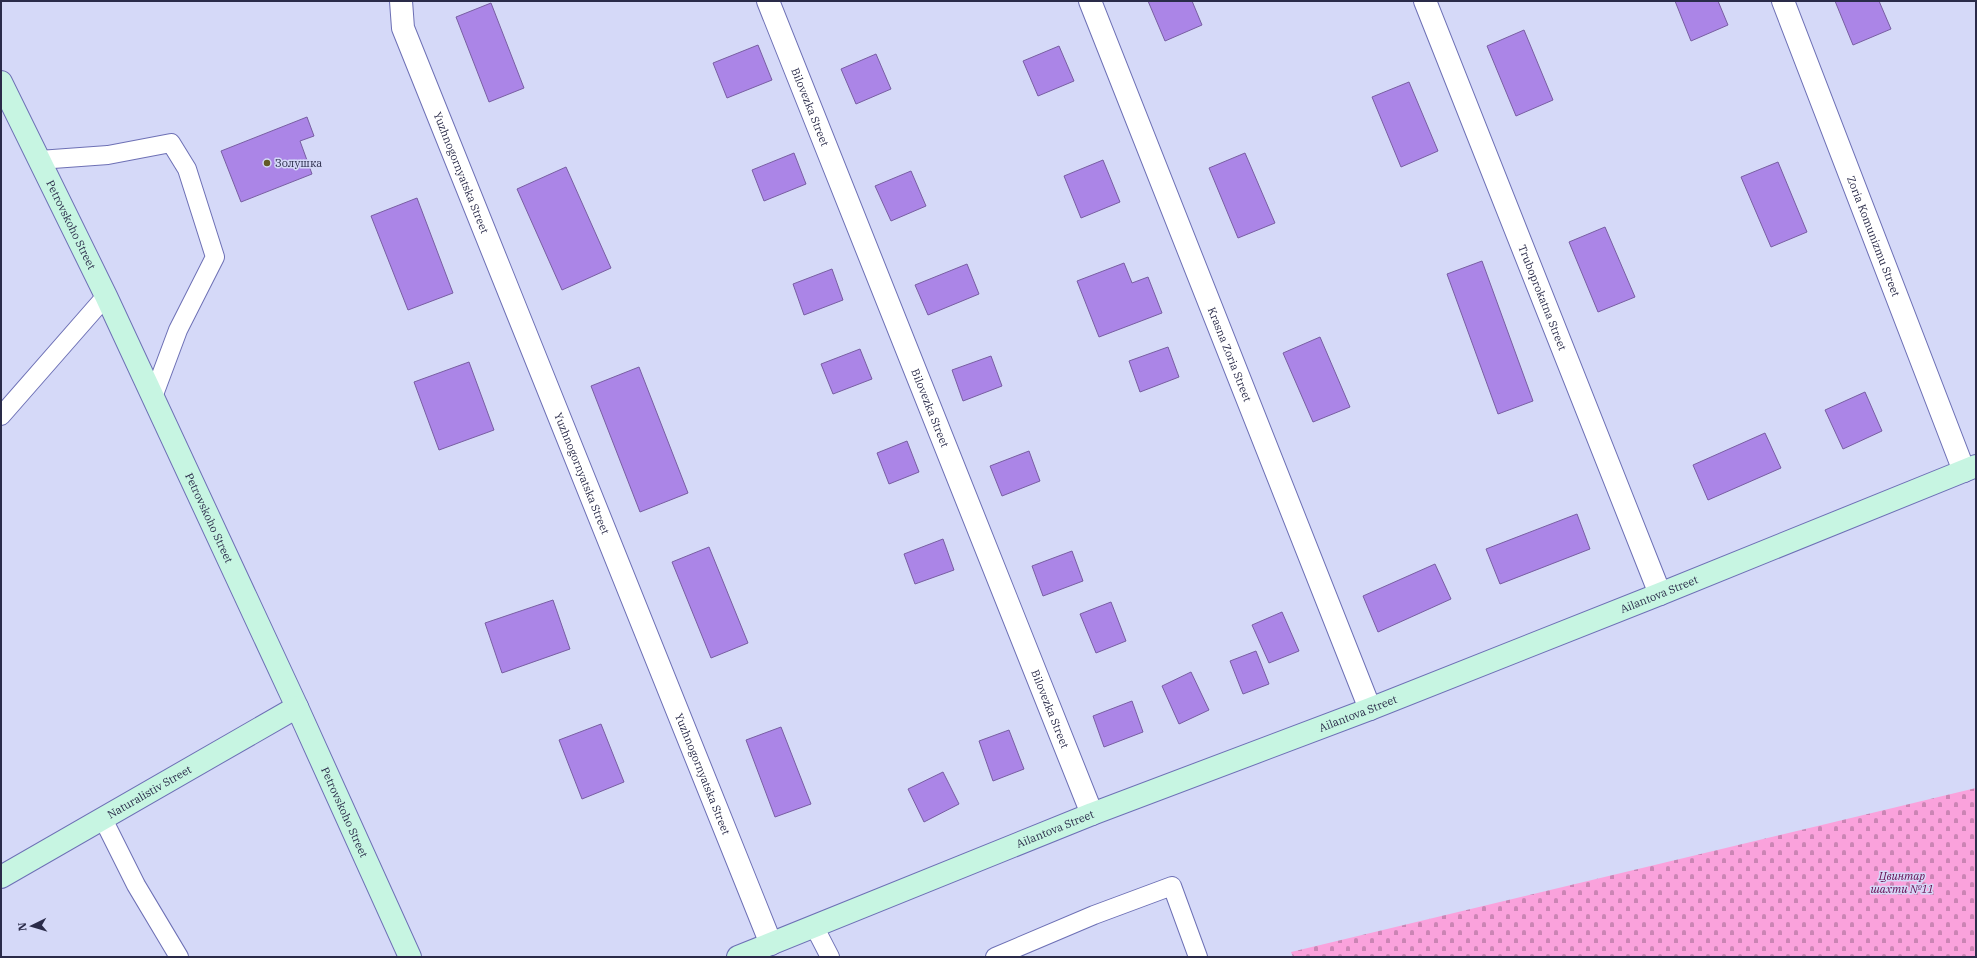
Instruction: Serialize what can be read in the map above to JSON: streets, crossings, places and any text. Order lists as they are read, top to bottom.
{
  "streets": {
    "street": [
      "Bilovezka Street",
      "Yuzhnogornyatska Street",
      "Petrovskoho Street",
      "Zoria Komunizmu Street",
      "Truboprokatna Street",
      "Krasna Zoria Street",
      "Ailantova Street",
      "Naturalistiv Street"
    ]
  },
  "crossings": [
    ["Bilovezka Street", "Ailantova Street"],
    ["Yuzhnogornyatska Street", "Ailantova Street"],
    ["Petrovskoho Street", "Naturalistiv Street"],
    ["Zoria Komunizmu Street", "Ailantova Street"],
    ["Truboprokatna Street", "Ailantova Street"],
    ["Krasna Zoria Street", "Ailantova Street"]
  ],
  "parks": ["Цвинтар шахти №11"],
  "places": ["Золушка"],
  "north": "left"
}
